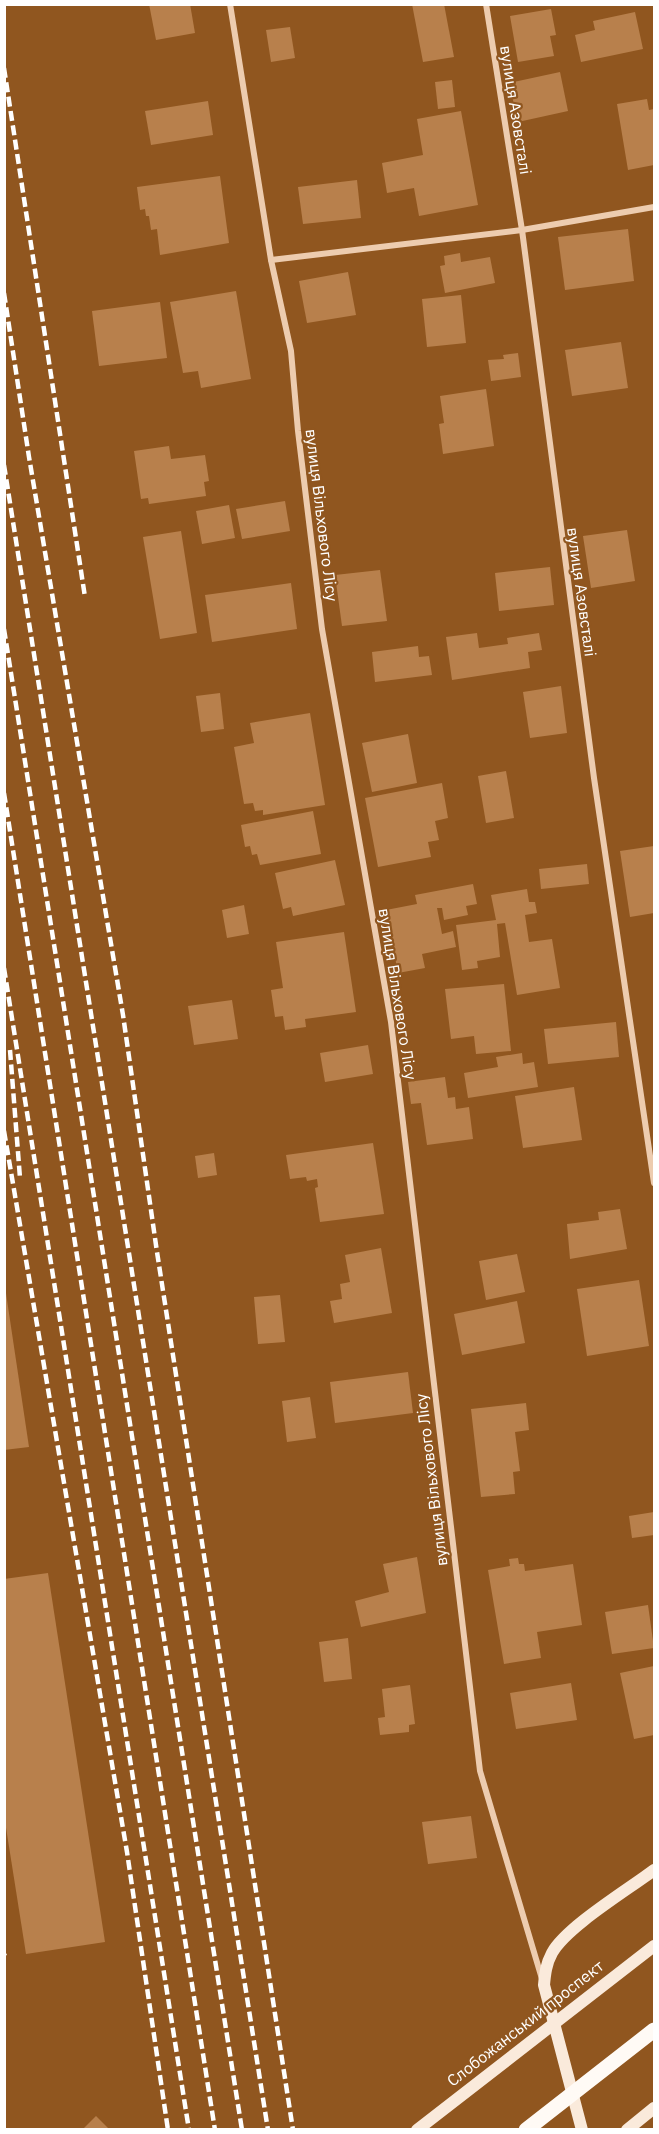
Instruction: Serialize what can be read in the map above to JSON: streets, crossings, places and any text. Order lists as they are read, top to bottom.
{
  "streets": {
    "main road": ["Слобожанський проспект"],
    "street": ["вулиця Азовсталі", "вулиця Вільхового Лісу"]
  }
}
